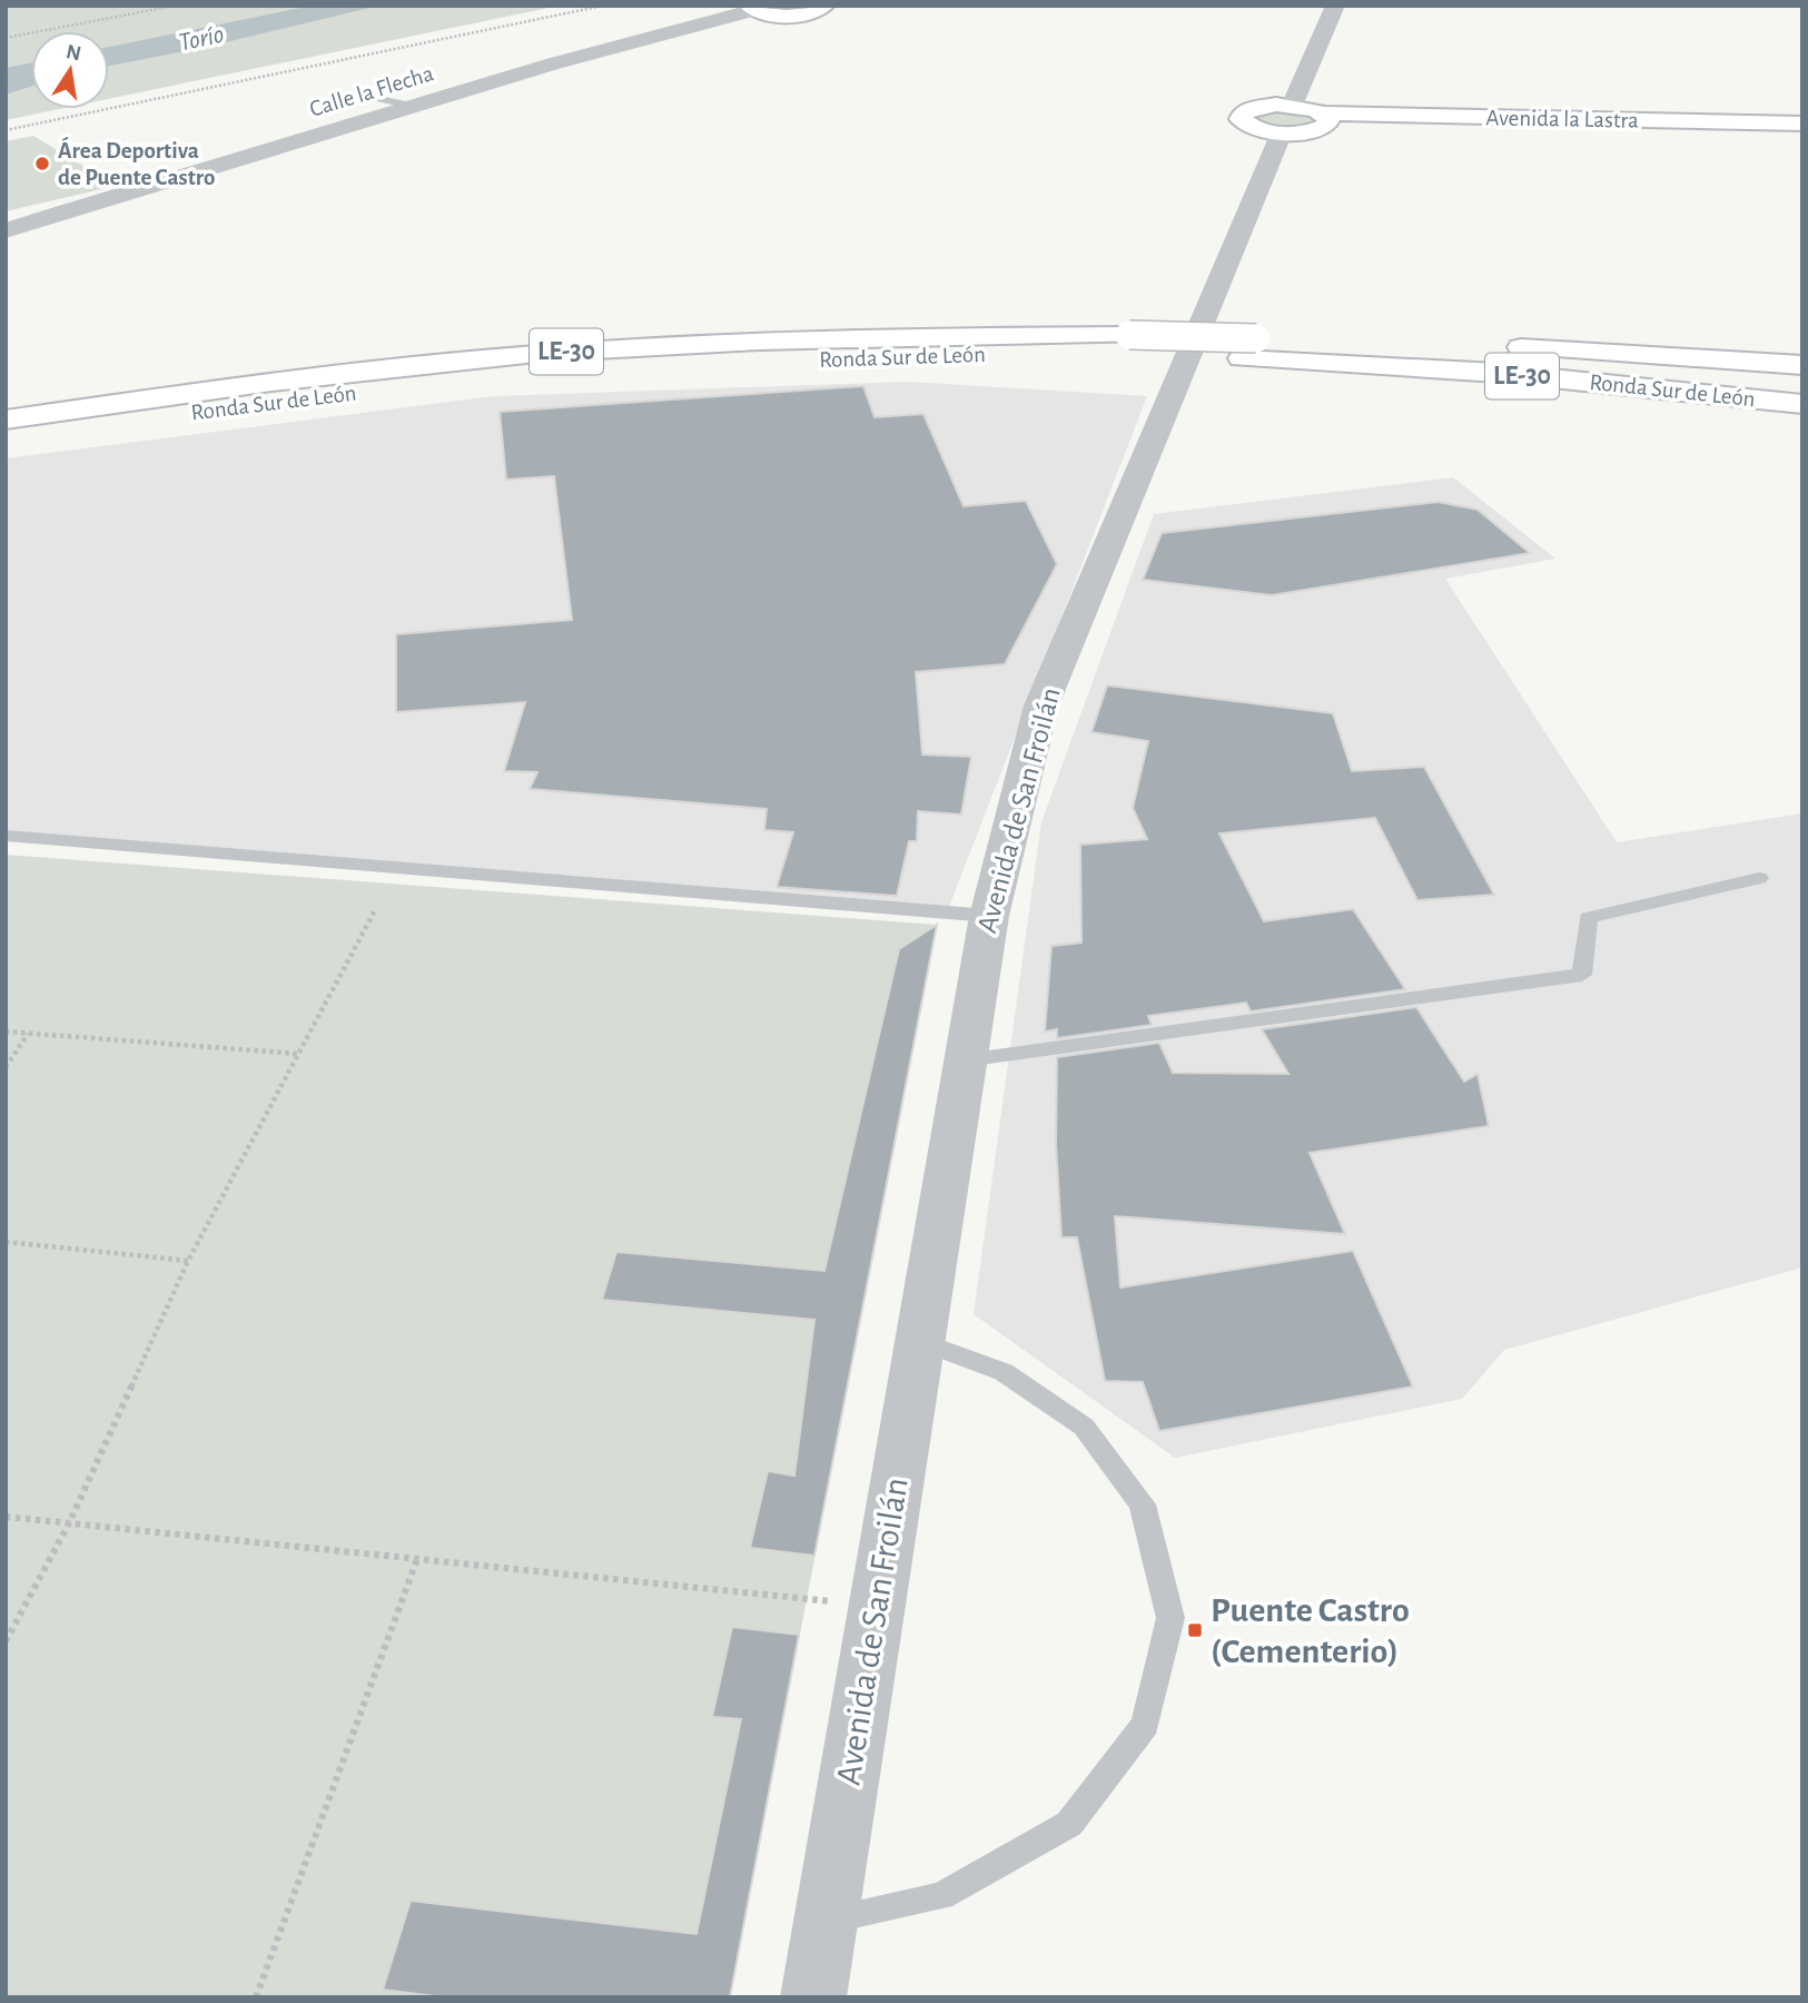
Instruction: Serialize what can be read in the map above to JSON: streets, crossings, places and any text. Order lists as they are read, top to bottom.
{
  "streets": {
    "main road": ["Avenida la Lastra", "LE-30", "Ronda Sur de León"],
    "street": ["Calle la Flecha", "Avenida de San Froilán"]
  },
  "water": ["Torío"],
  "places": {
    "other": ["Área Deportiva de Puente Castro"],
    "transit": ["Puente Castro (Cementerio)"]
  },
  "north": "top"
}
